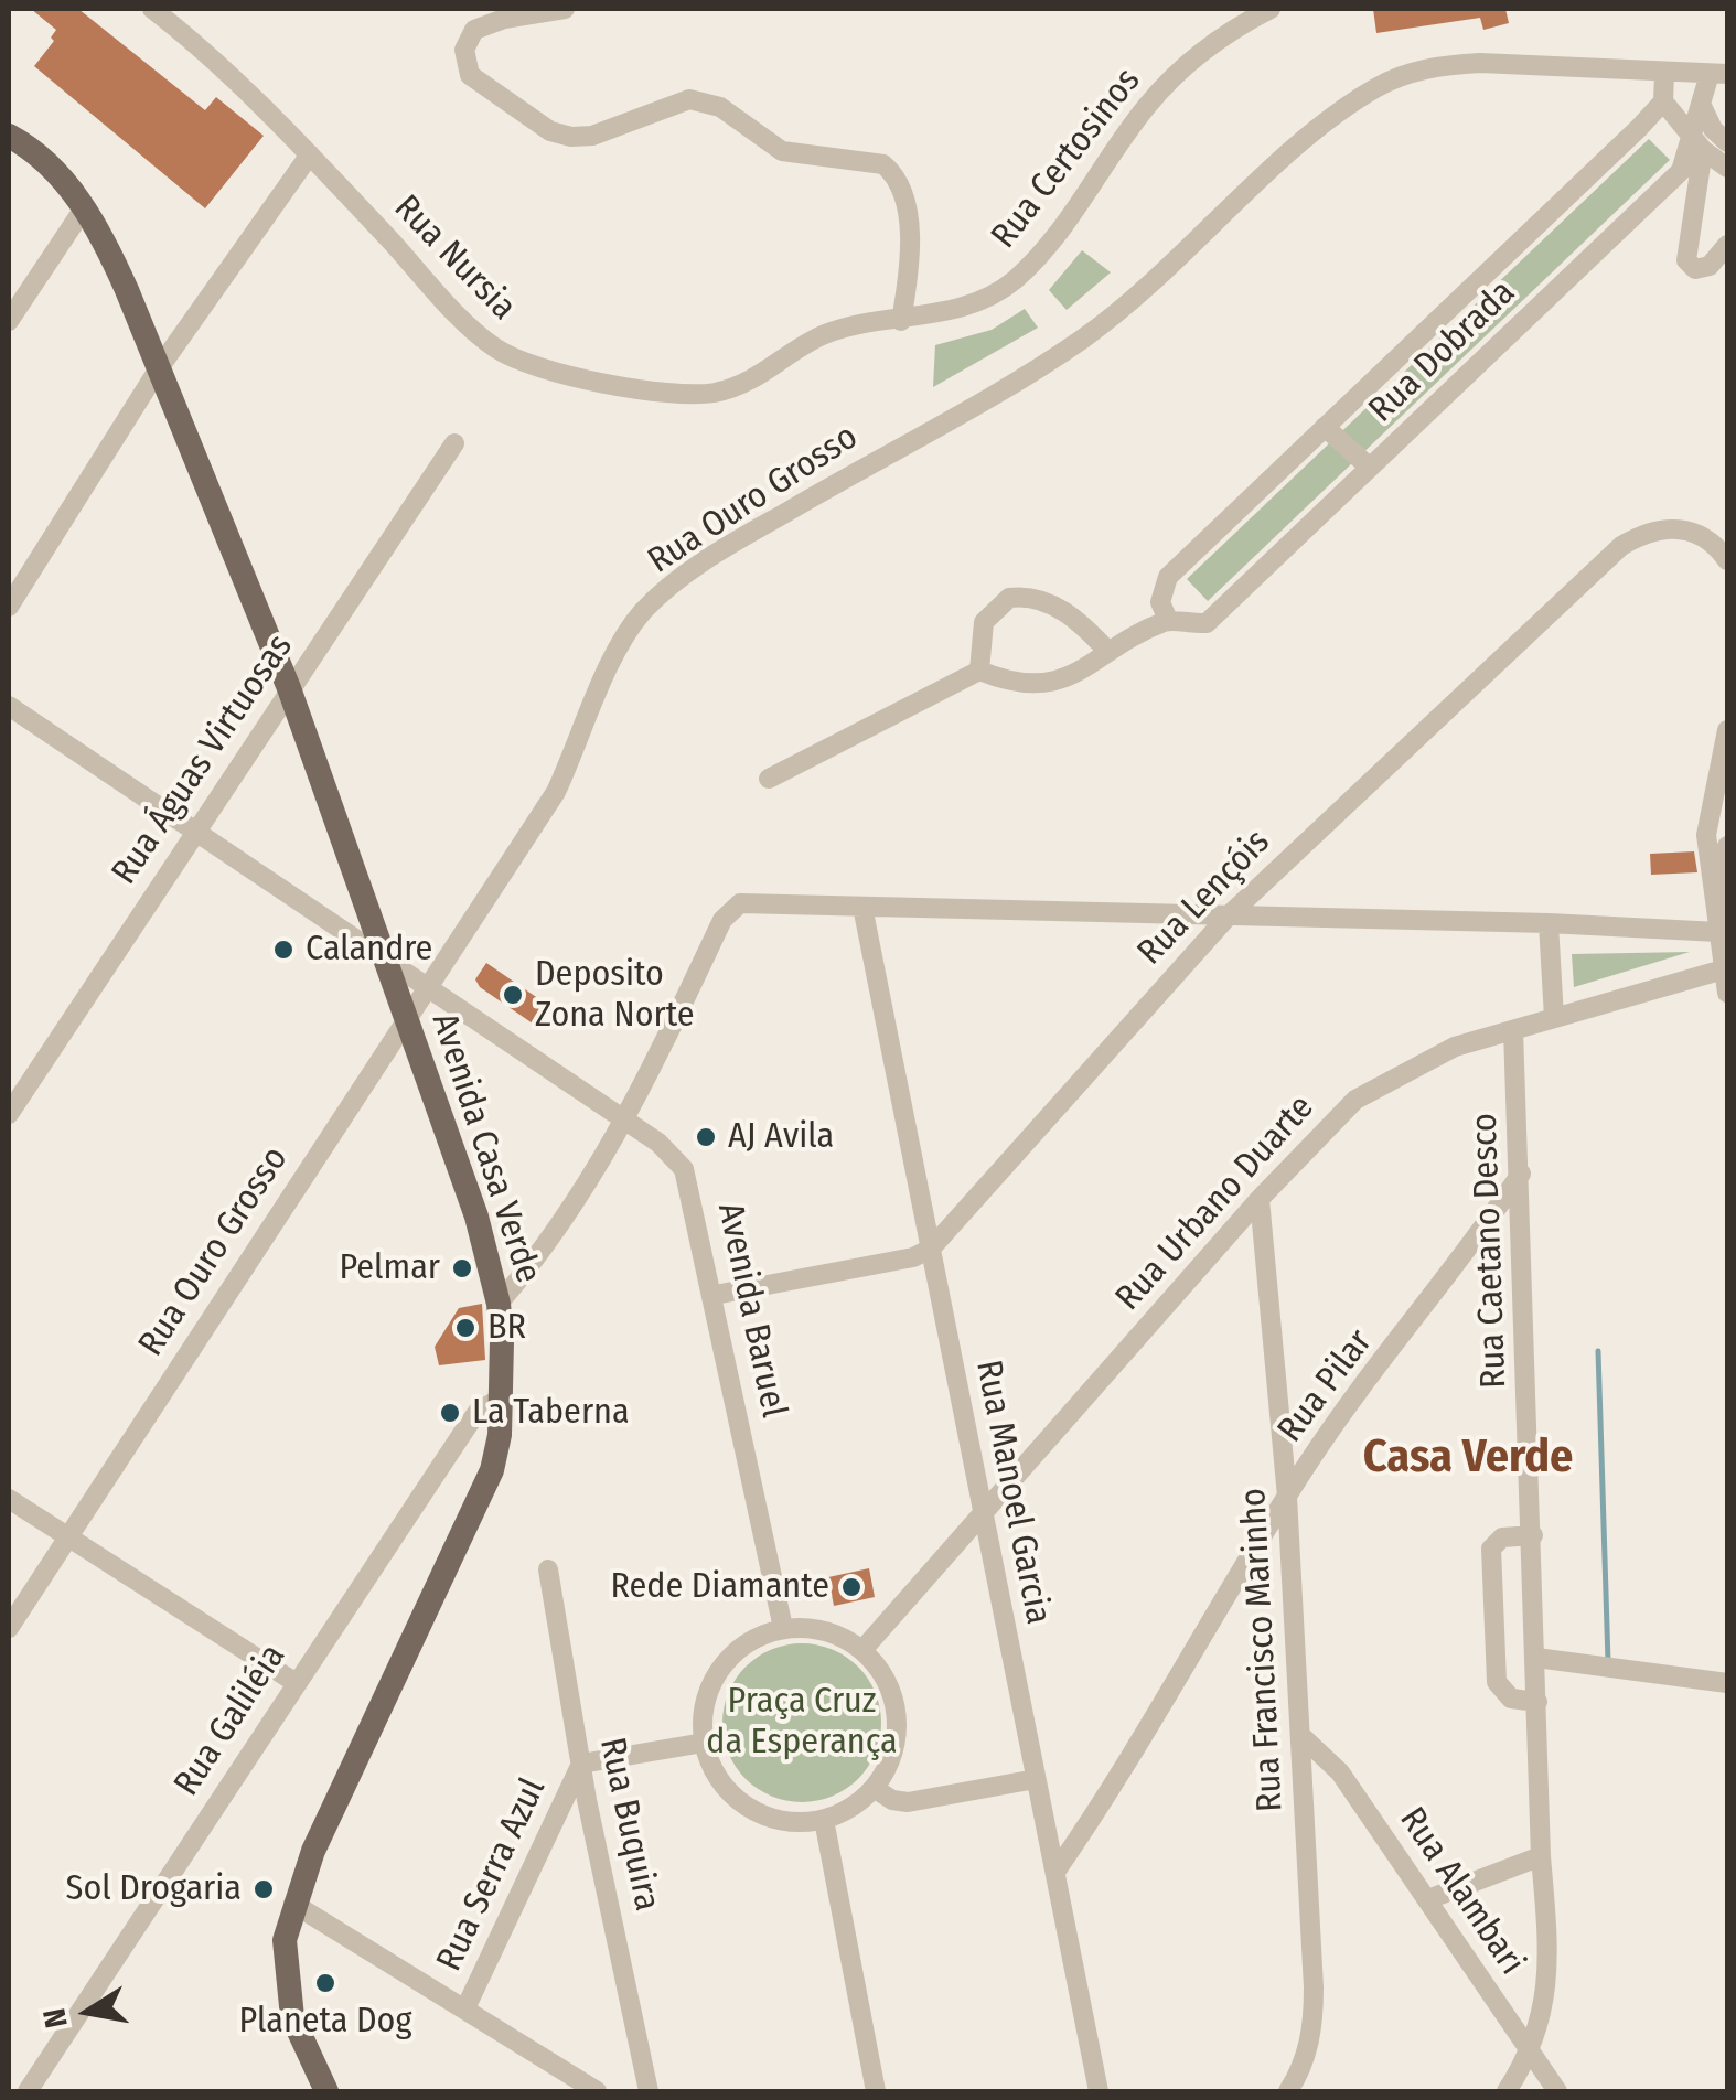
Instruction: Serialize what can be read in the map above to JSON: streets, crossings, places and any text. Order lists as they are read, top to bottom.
{
  "streets": {
    "main road": ["Avenida Casa Verde"],
    "street": [
      "Rua Certosinos",
      "Rua Nursia",
      "Rua Dobrada",
      "Rua Ouro Grosso",
      "Rua Águas Virtuosas",
      "Rua Lençóis",
      "Rua Urbano Duarte",
      "Rua Caetano Desco",
      "Avenida Baruel",
      "Rua Pilar",
      "Rua Manoel Garcia",
      "Rua Francisco Marinho",
      "Rua Galiléia",
      "Rua Buquira",
      "Rua Serra Azul",
      "Rua Alambari"
    ]
  },
  "crossings": [
    ["Rua Certosinos", "Rua Nursia"],
    ["Rua Dobrada", "Rua Ouro Grosso"],
    ["Rua Ouro Grosso", "Avenida Casa Verde"],
    ["Rua Ouro Grosso", "Avenida Baruel"],
    ["Rua Águas Virtuosas", "Avenida Casa Verde"],
    ["Rua Águas Virtuosas", "Avenida Baruel"],
    ["Rua Lençóis", "Rua Manoel Garcia"],
    ["Avenida Casa Verde", "Avenida Baruel"],
    ["Avenida Casa Verde", "Rua Galiléia"],
    ["Rua Urbano Duarte", "Rua Caetano Desco"],
    ["Rua Urbano Duarte", "Avenida Baruel"],
    ["Rua Urbano Duarte", "Rua Manoel Garcia"],
    ["Rua Urbano Duarte", "Rua Francisco Marinho"],
    ["Rua Urbano Duarte", "Rua Serra Azul"],
    ["Rua Caetano Desco", "Rua Pilar"],
    ["Rua Caetano Desco", "Rua Alambari"],
    ["Avenida Baruel", "Rua Serra Azul"],
    ["Rua Pilar", "Rua Manoel Garcia"],
    ["Rua Pilar", "Rua Francisco Marinho"],
    ["Rua Francisco Marinho", "Rua Alambari"],
    ["Rua Buquira", "Rua Serra Azul"]
  ],
  "districts": ["Casa Verde"],
  "parks": ["Praça Cruz da Esperança"],
  "places": [
    "Calandre",
    "Deposito Zona Norte",
    "AJ Avila",
    "Pelmar",
    "BR",
    "La Taberna",
    "Rede Diamante",
    "Sol Drogaria",
    "Planeta Dog"
  ],
  "north": "left"
}
